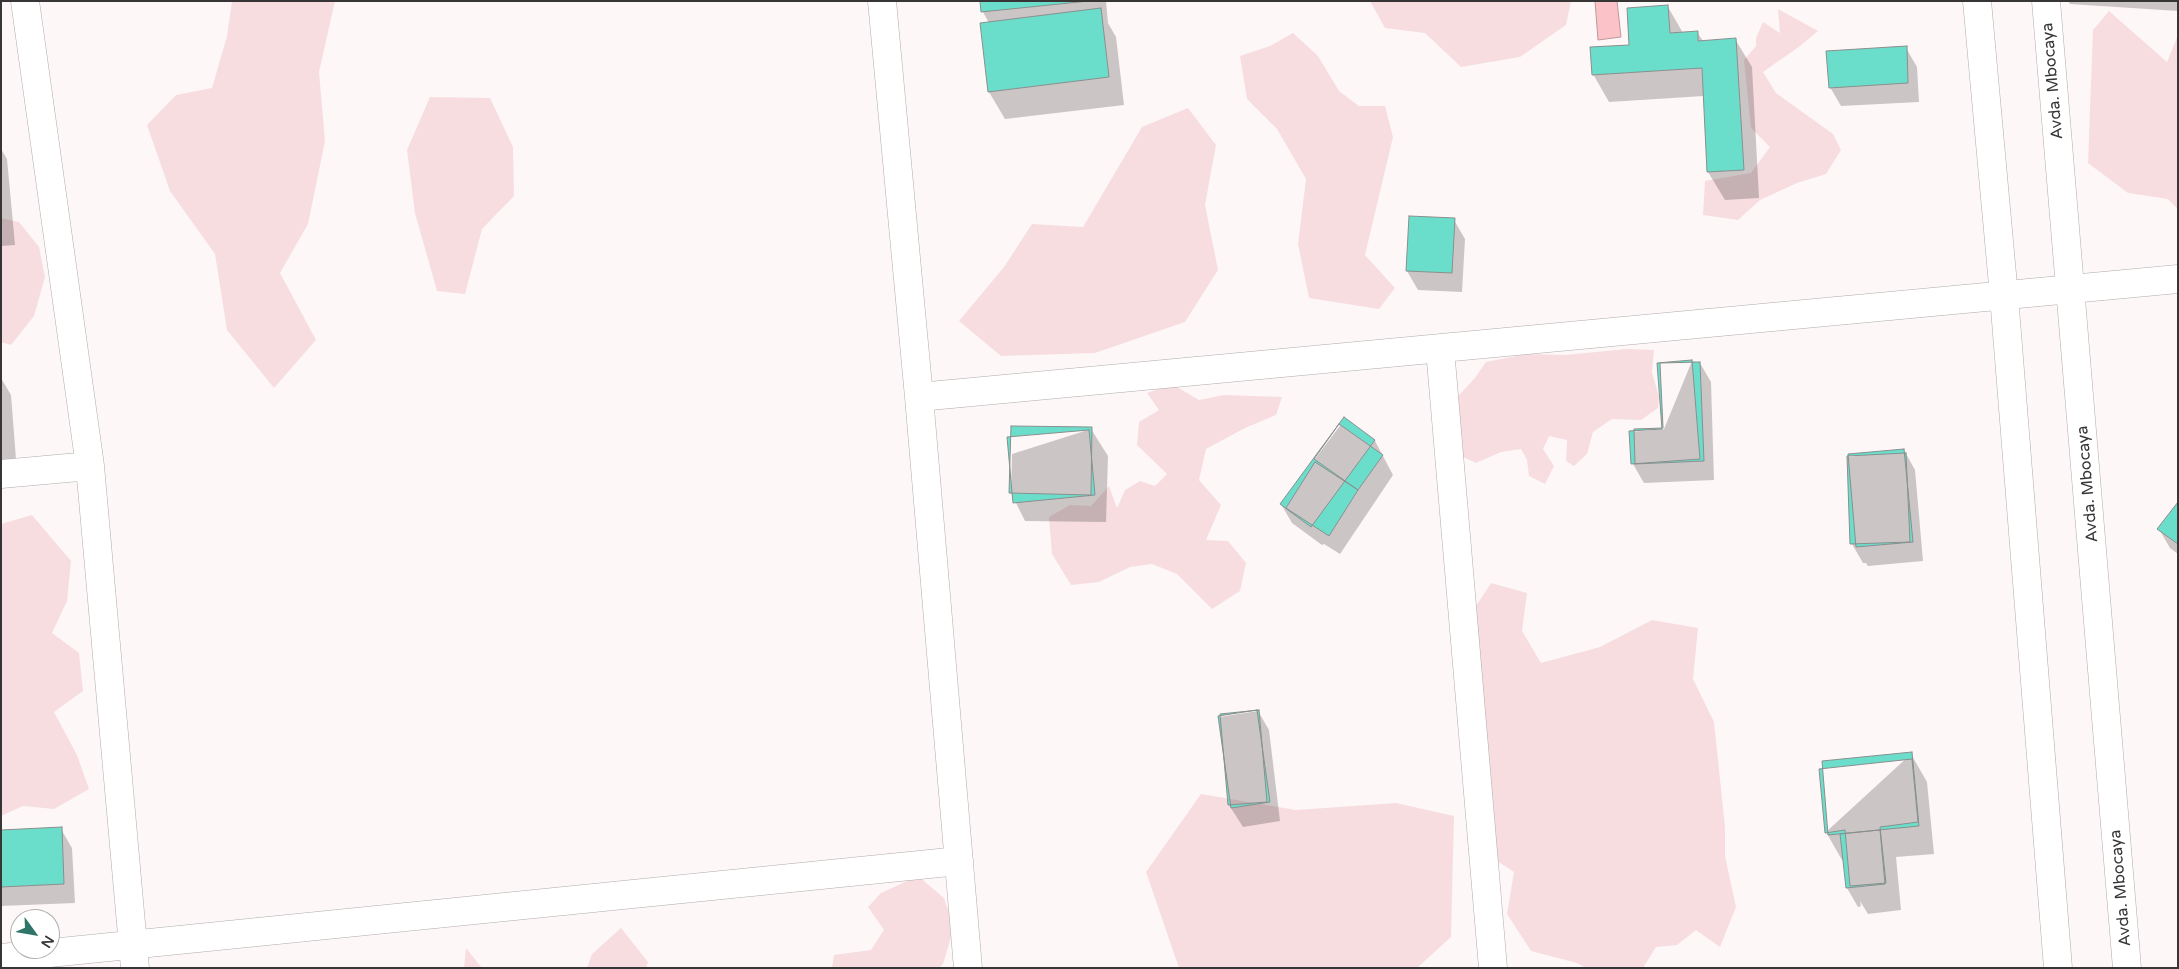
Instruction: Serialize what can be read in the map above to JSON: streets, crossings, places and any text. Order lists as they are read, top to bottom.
{
  "streets": {
    "street": ["Avda. Mbocaya"]
  },
  "north": "bottom right"
}
